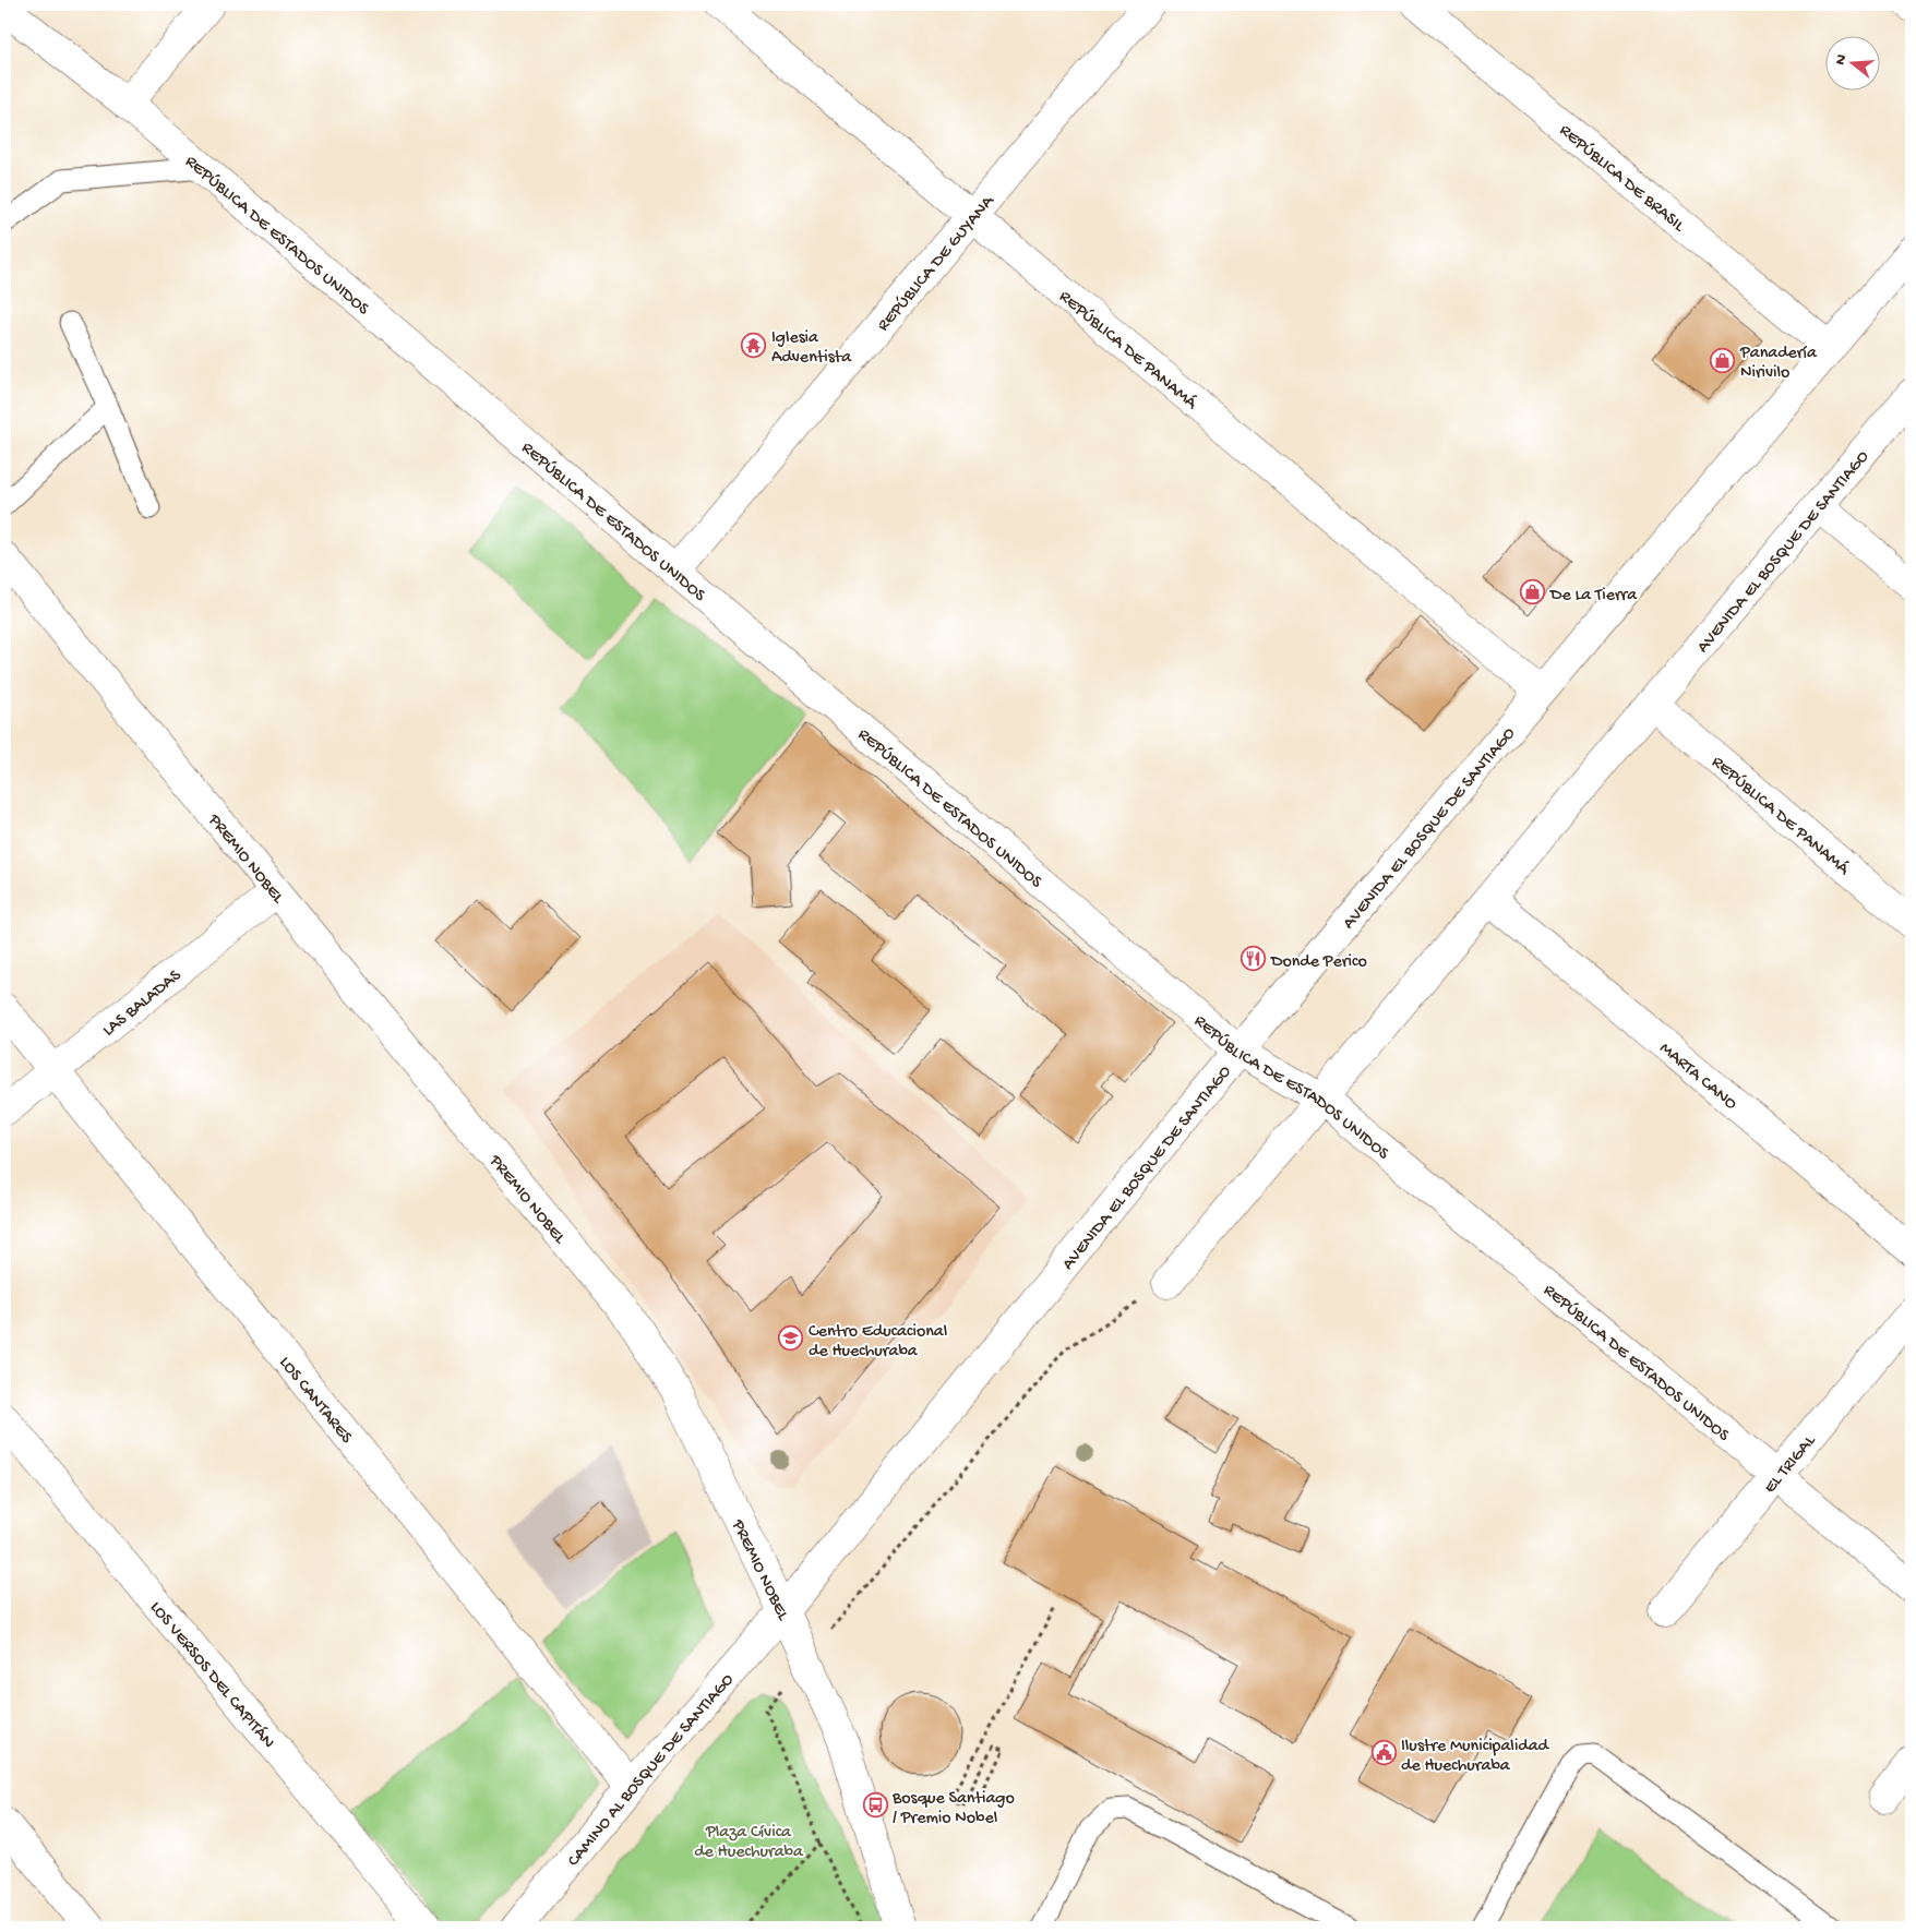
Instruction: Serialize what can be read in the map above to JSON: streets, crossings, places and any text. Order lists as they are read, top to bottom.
{
  "streets": {
    "street": [
      "REPÚBLICA DE BRASIL",
      "REPÚBLICA DE ESTADOS UNIDOS",
      "REPÚBLICA DE GUYANA",
      "REPÚBLICA DE PANAMÁ",
      "AVENIDA EL BOSQUE DE SANTIAGO",
      "PREMIO NOBEL",
      "LAS BALADAS",
      "MARTA CANO",
      "LOS CANTARES",
      "EL TRIGAL",
      "LOS VERSOS DEL CAPITÁN",
      "CAMINO AL BOSQUE DE SANTIAGO"
    ]
  },
  "crossings": [
    ["REPÚBLICA DE BRASIL", "AVENIDA EL BOSQUE DE SANTIAGO"],
    ["REPÚBLICA DE ESTADOS UNIDOS", "REPÚBLICA DE GUYANA"],
    ["REPÚBLICA DE ESTADOS UNIDOS", "AVENIDA EL BOSQUE DE SANTIAGO"],
    ["REPÚBLICA DE ESTADOS UNIDOS", "EL TRIGAL"],
    ["REPÚBLICA DE GUYANA", "REPÚBLICA DE PANAMÁ"],
    ["REPÚBLICA DE PANAMÁ", "AVENIDA EL BOSQUE DE SANTIAGO"],
    ["AVENIDA EL BOSQUE DE SANTIAGO", "PREMIO NOBEL"],
    ["AVENIDA EL BOSQUE DE SANTIAGO", "MARTA CANO"],
    ["AVENIDA EL BOSQUE DE SANTIAGO", "CAMINO AL BOSQUE DE SANTIAGO"],
    ["PREMIO NOBEL", "LAS BALADAS"],
    ["PREMIO NOBEL", "CAMINO AL BOSQUE DE SANTIAGO"],
    ["LAS BALADAS", "LOS CANTARES"],
    ["LOS CANTARES", "CAMINO AL BOSQUE DE SANTIAGO"]
  ],
  "parks": ["Plaza Cívica de Huechuraba"],
  "places": {
    "temple": ["Iglesia Adventista"],
    "shop": ["Panadería Nirivilo", "De La Tierra"],
    "restaurant": ["Donde Perico"],
    "school or university": ["Centro Educacional de Huechuraba"],
    "public building": ["Ilustre Municipalidad de Huechuraba"],
    "bus stop": ["Bosque Santiago / Premio Nobel"]
  },
  "north": "left"
}
